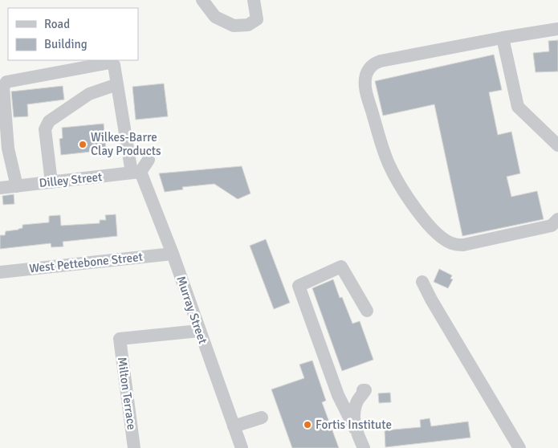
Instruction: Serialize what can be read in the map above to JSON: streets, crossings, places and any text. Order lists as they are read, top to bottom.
{
  "streets": {
    "street": [
      "Dilley Street",
      "West Pettebone Street",
      "Murray Street",
      "Milton Terrace"
    ]
  },
  "crossings": [
    ["Dilley Street", "Murray Street"],
    ["West Pettebone Street", "Murray Street"],
    ["Murray Street", "Milton Terrace"]
  ],
  "places": ["Wilkes-Barre Clay Products", "Fortis Institute"],
  "legend": ["Road", "Building"]
}
